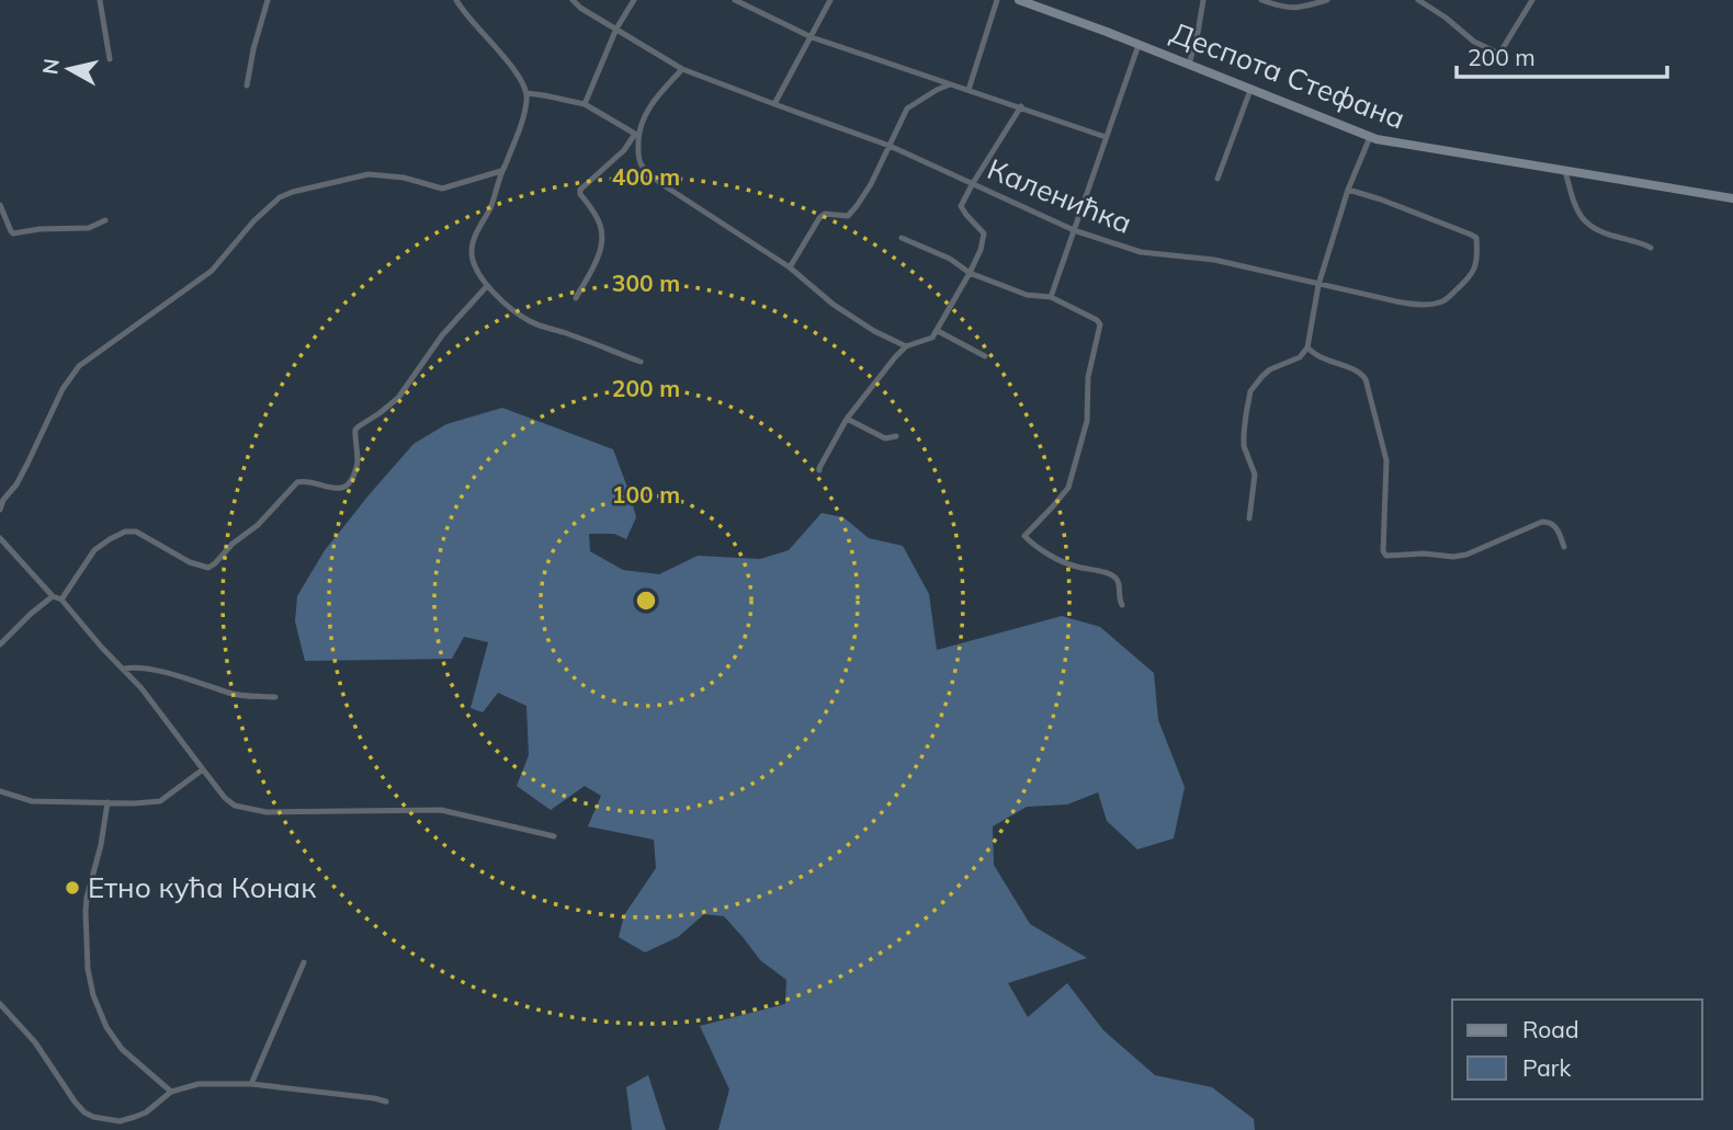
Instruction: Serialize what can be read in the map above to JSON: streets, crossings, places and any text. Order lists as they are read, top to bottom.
{
  "streets": {
    "main road": ["Деспота Стефана"],
    "street": ["Каленићка"]
  },
  "places": ["Етно кућа Конак"],
  "legend": ["Road", "Park"],
  "scale_bar": "200 m",
  "north": "left",
  "rings": [
    "400 m",
    "300 m",
    "200 m",
    "100 m"
  ]
}
